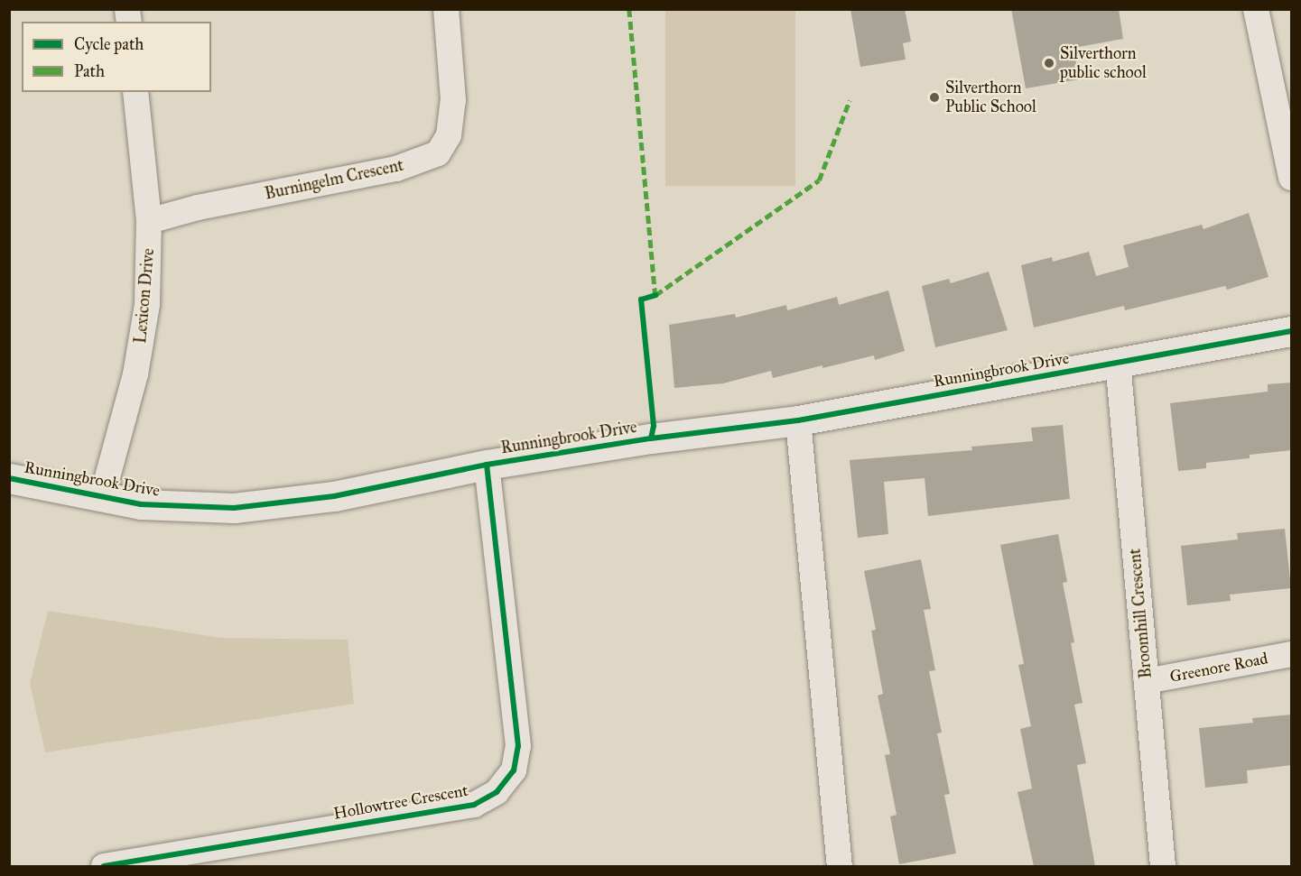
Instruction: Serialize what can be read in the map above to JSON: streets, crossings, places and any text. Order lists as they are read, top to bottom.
{
  "streets": {
    "street": [
      "Burningelm Crescent",
      "Lexicon Drive",
      "Runningbrook Drive",
      "Broomhill Crescent",
      "Greenore Road",
      "Hollowtree Crescent"
    ]
  },
  "crossings": [
    ["Burningelm Crescent", "Lexicon Drive"],
    ["Lexicon Drive", "Runningbrook Drive"],
    ["Runningbrook Drive", "Broomhill Crescent"],
    ["Runningbrook Drive", "Hollowtree Crescent"],
    ["Broomhill Crescent", "Greenore Road"]
  ],
  "places": ["Silverthorn public school", "Silverthorn Public School"],
  "legend": ["Cycle path", "Path"]
}
